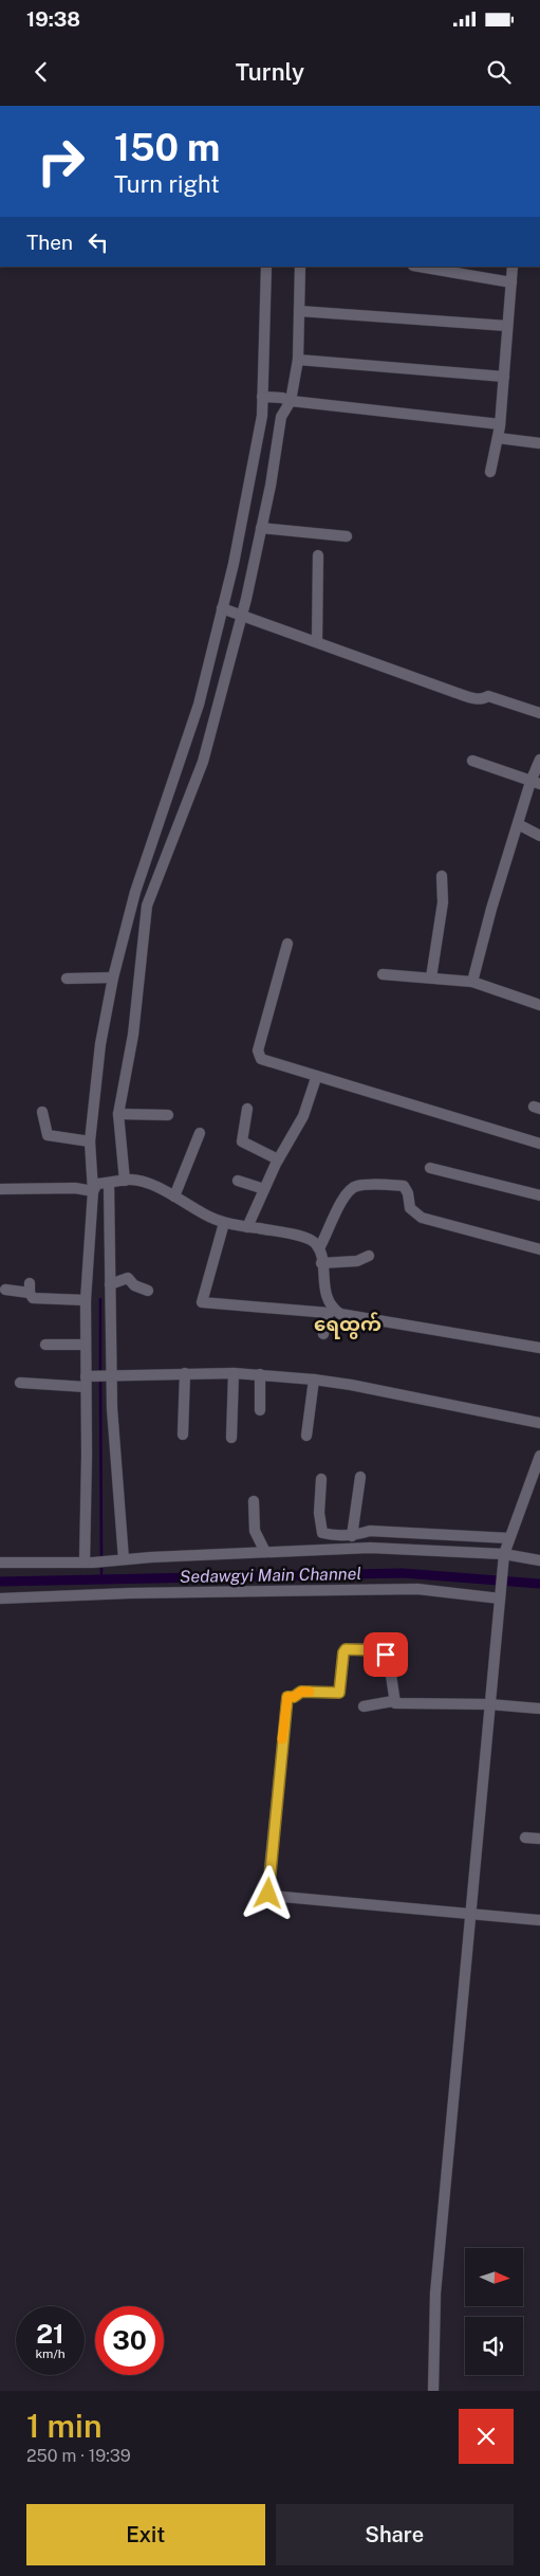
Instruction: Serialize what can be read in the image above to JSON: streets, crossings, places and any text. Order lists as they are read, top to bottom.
{
  "districts": ["ရေထွက်"],
  "water": ["Sedawgyi Main Channel"],
  "north": "right",
  "page": {
    "status": "19:38",
    "header": "Turnly",
    "turn": ["150 m", "Turn right"],
    "then": "Then",
    "speed": "21 km/h",
    "limit": "30",
    "heading": ["1 min", "250 m · 19:39"],
    "buttons": ["Exit", "Share"]
  }
}
